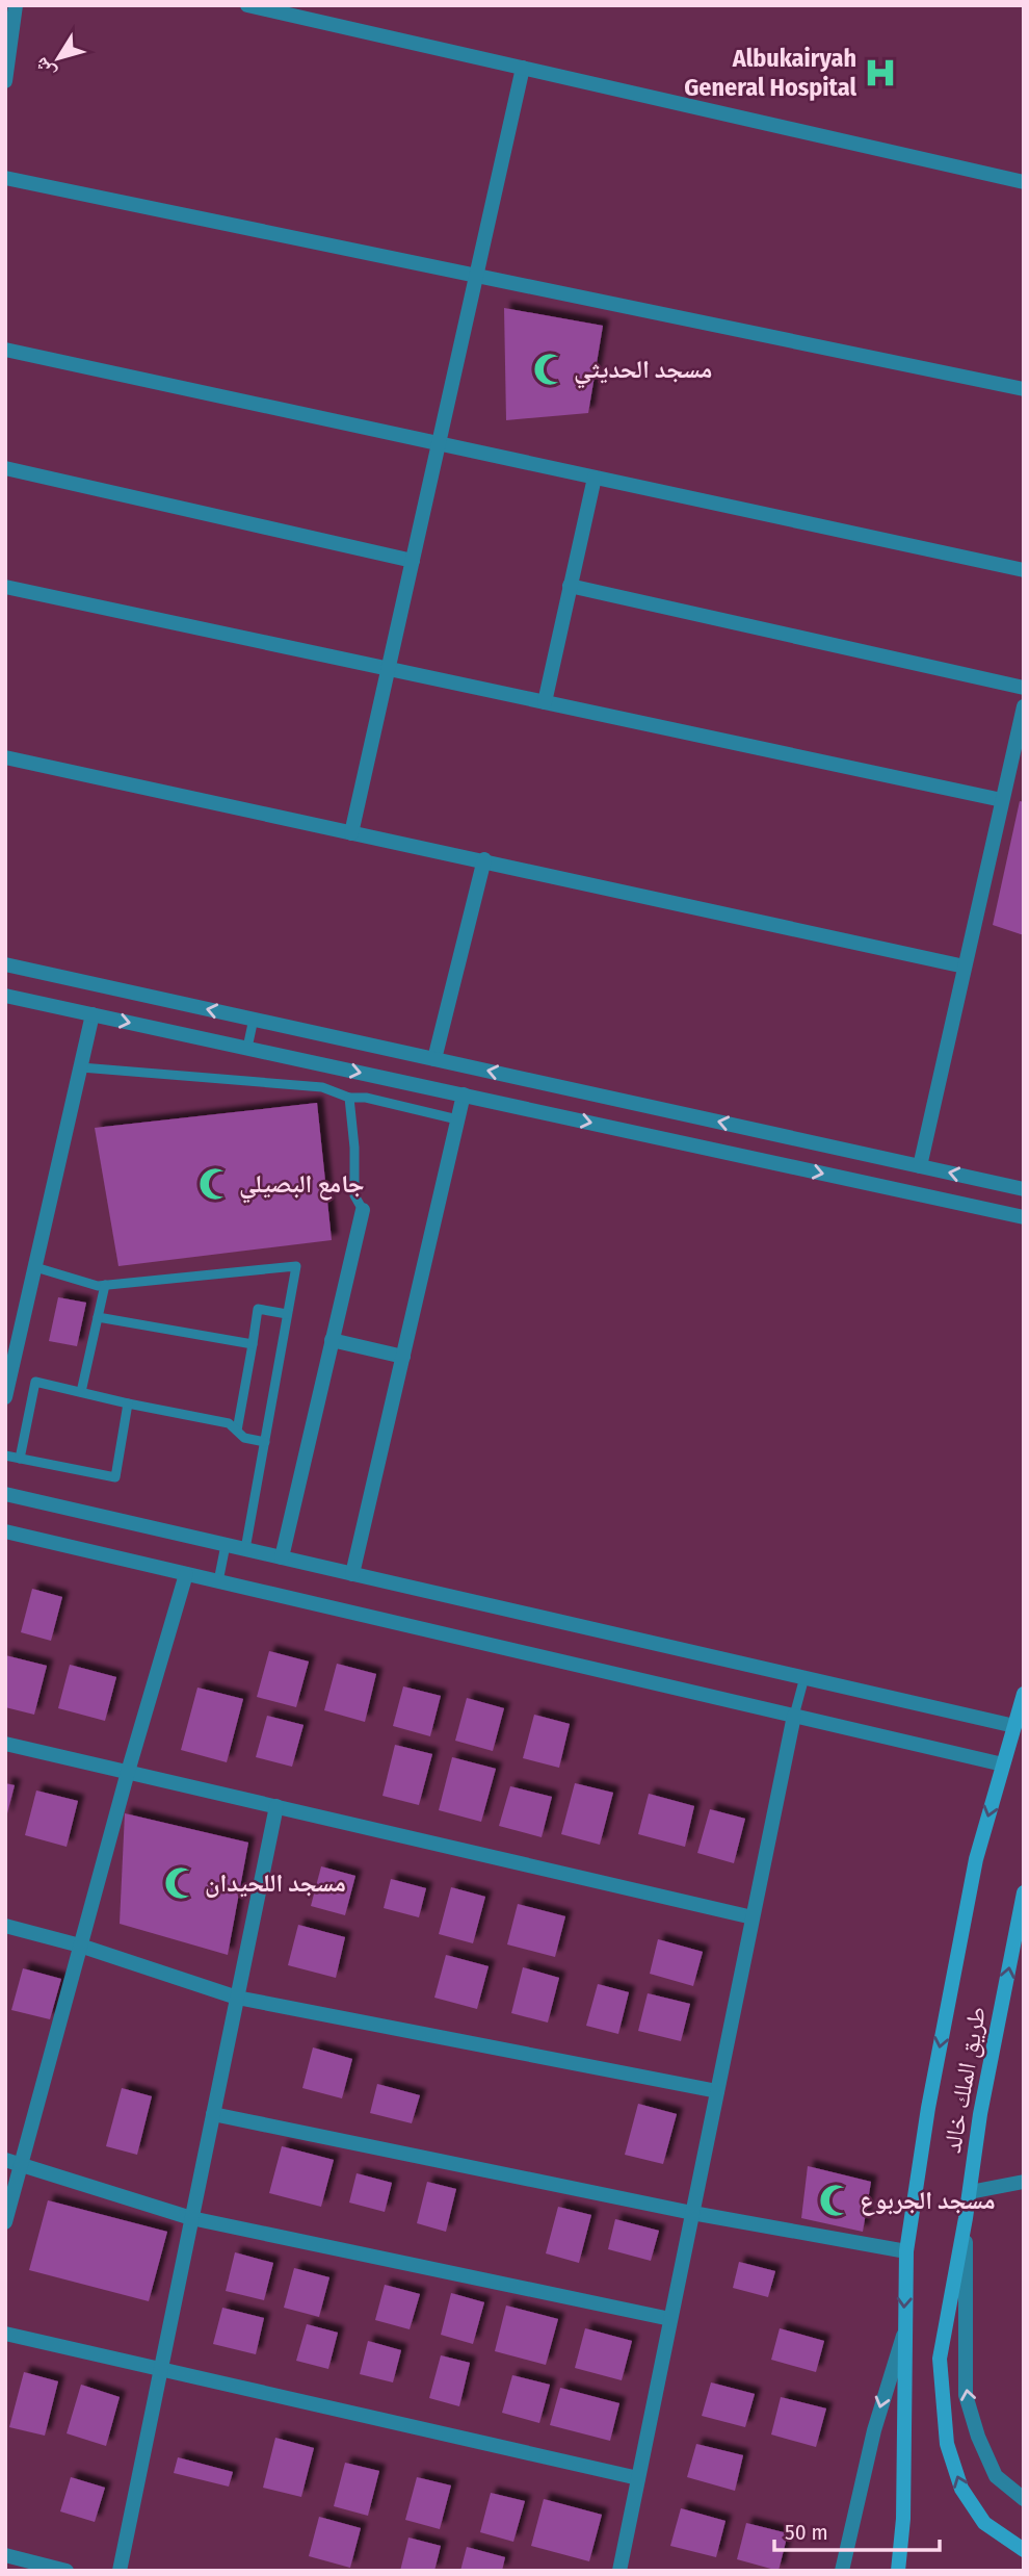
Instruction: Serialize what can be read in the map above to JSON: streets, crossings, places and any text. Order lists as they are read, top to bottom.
{
  "streets": {
    "main road": ["طريق الملك خالد"]
  },
  "places": {
    "hospital": ["Albukairyah General Hospital"],
    "mosque": [
      "مسجد الحديثي",
      "جامع البصيلي",
      "مسجد اللحيدان",
      "مسجد الجربوع"
    ]
  },
  "scale_bar": "50 m",
  "north": "bottom left"
}
